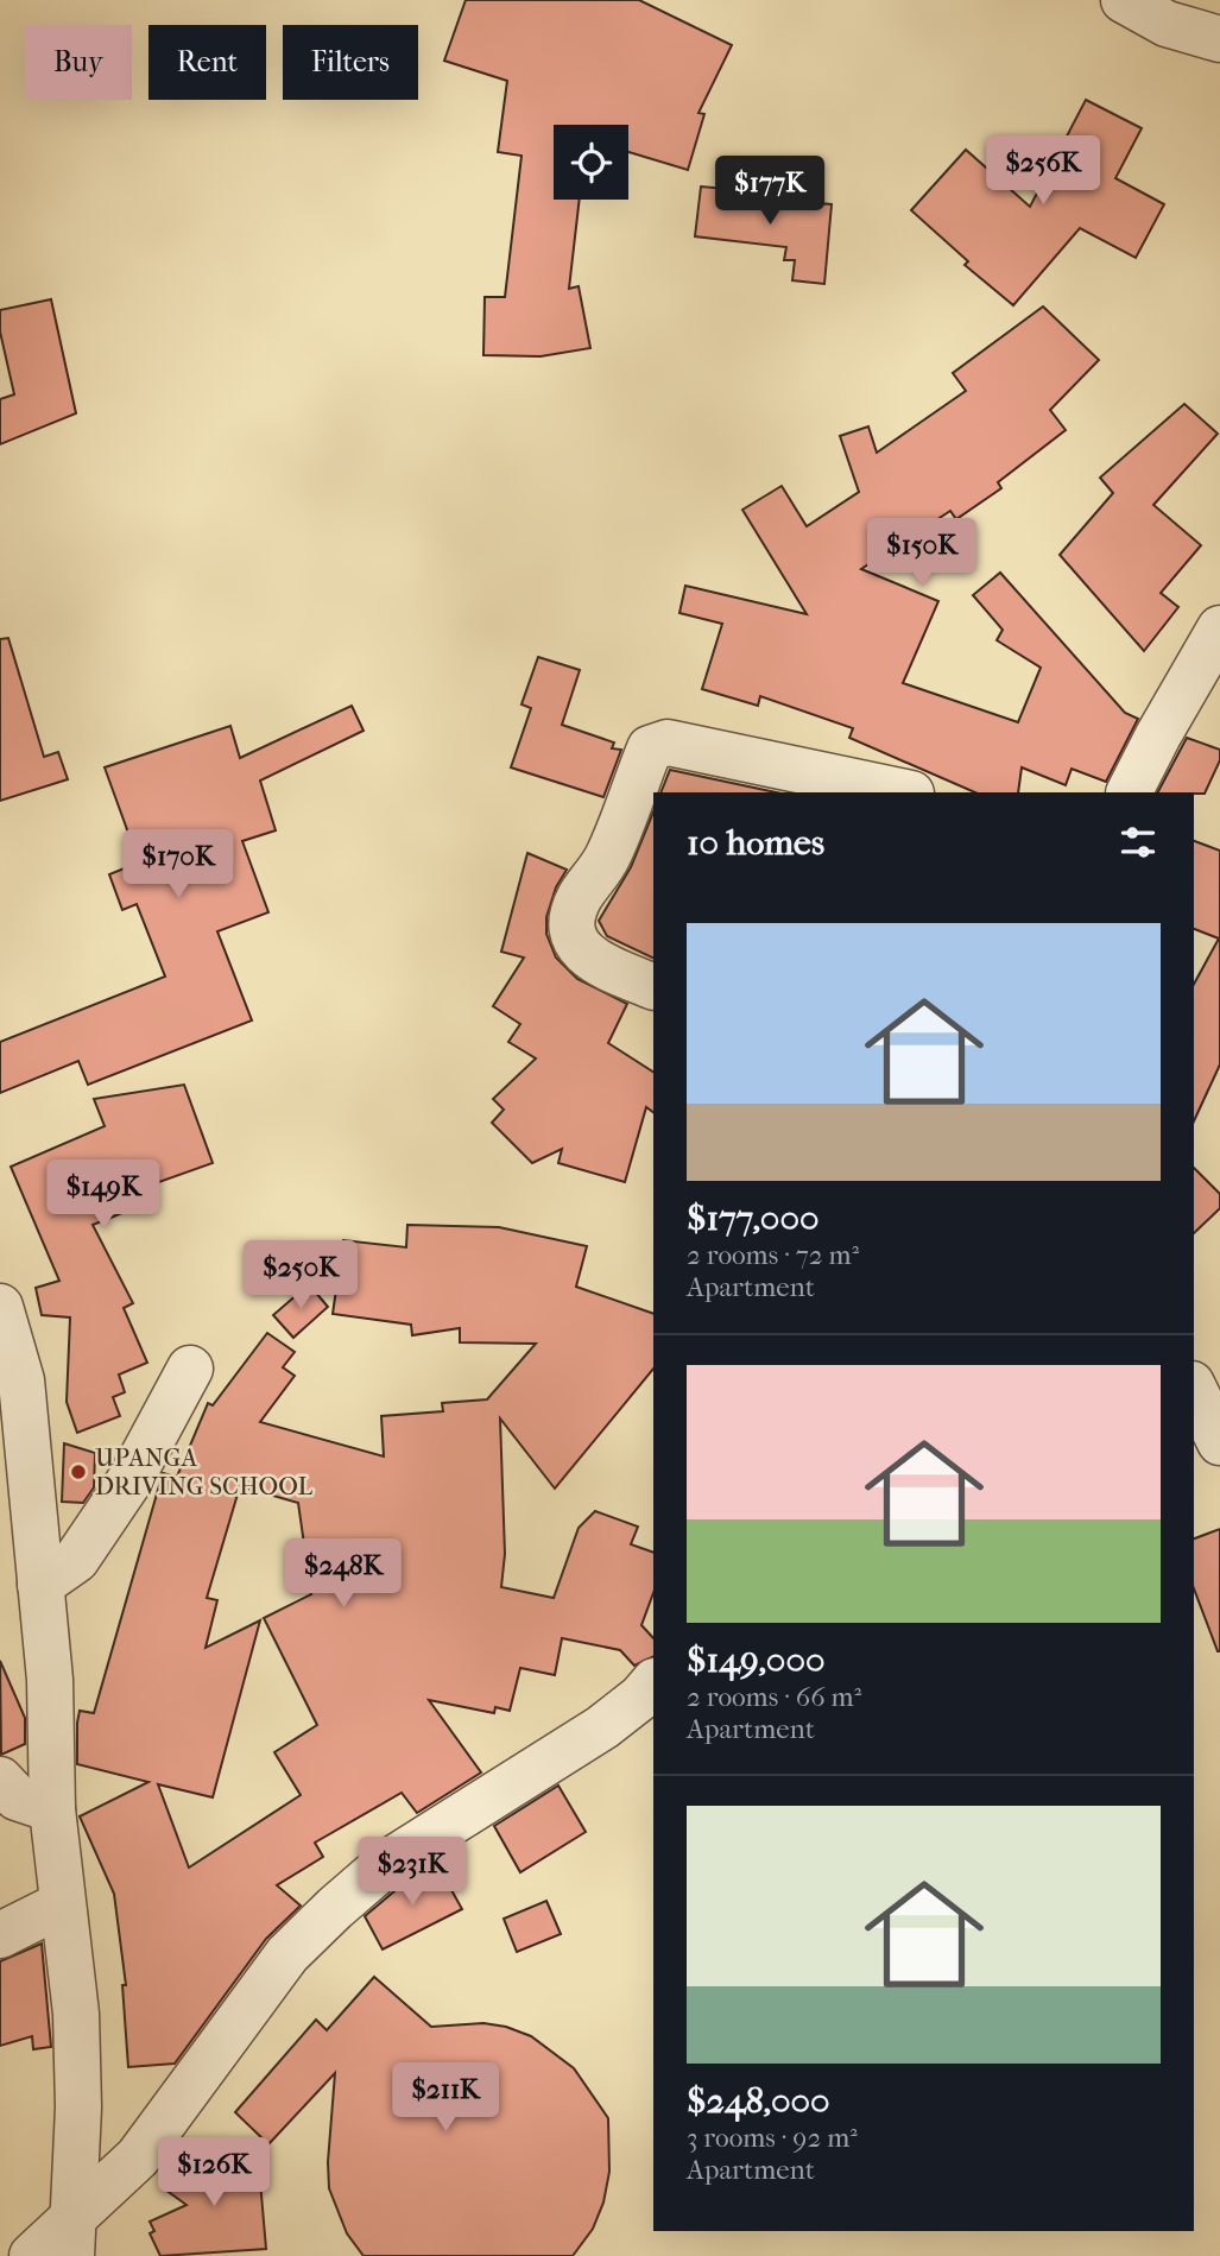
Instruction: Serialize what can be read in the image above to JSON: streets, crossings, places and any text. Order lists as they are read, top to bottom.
{
  "places": ["UPANGA DRIVING SCHOOL"],
  "page": {
    "chip": ["Buy", "Rent", "Filters"],
    "price": [
      "$256K",
      "$177K",
      "$150K",
      "$170K",
      "$149K",
      "$250K",
      "$248K",
      "$231K",
      "$211K",
      "$126K"
    ],
    "heading": "10 homes",
    "list": [
      {
        "name": "$177,000",
        "note": "2 rooms · 72 m² · Apartment"
      },
      {
        "name": "$149,000",
        "note": "2 rooms · 66 m² · Apartment"
      },
      {
        "name": "$248,000",
        "note": "3 rooms · 92 m² · Apartment"
      }
    ]
  }
}
